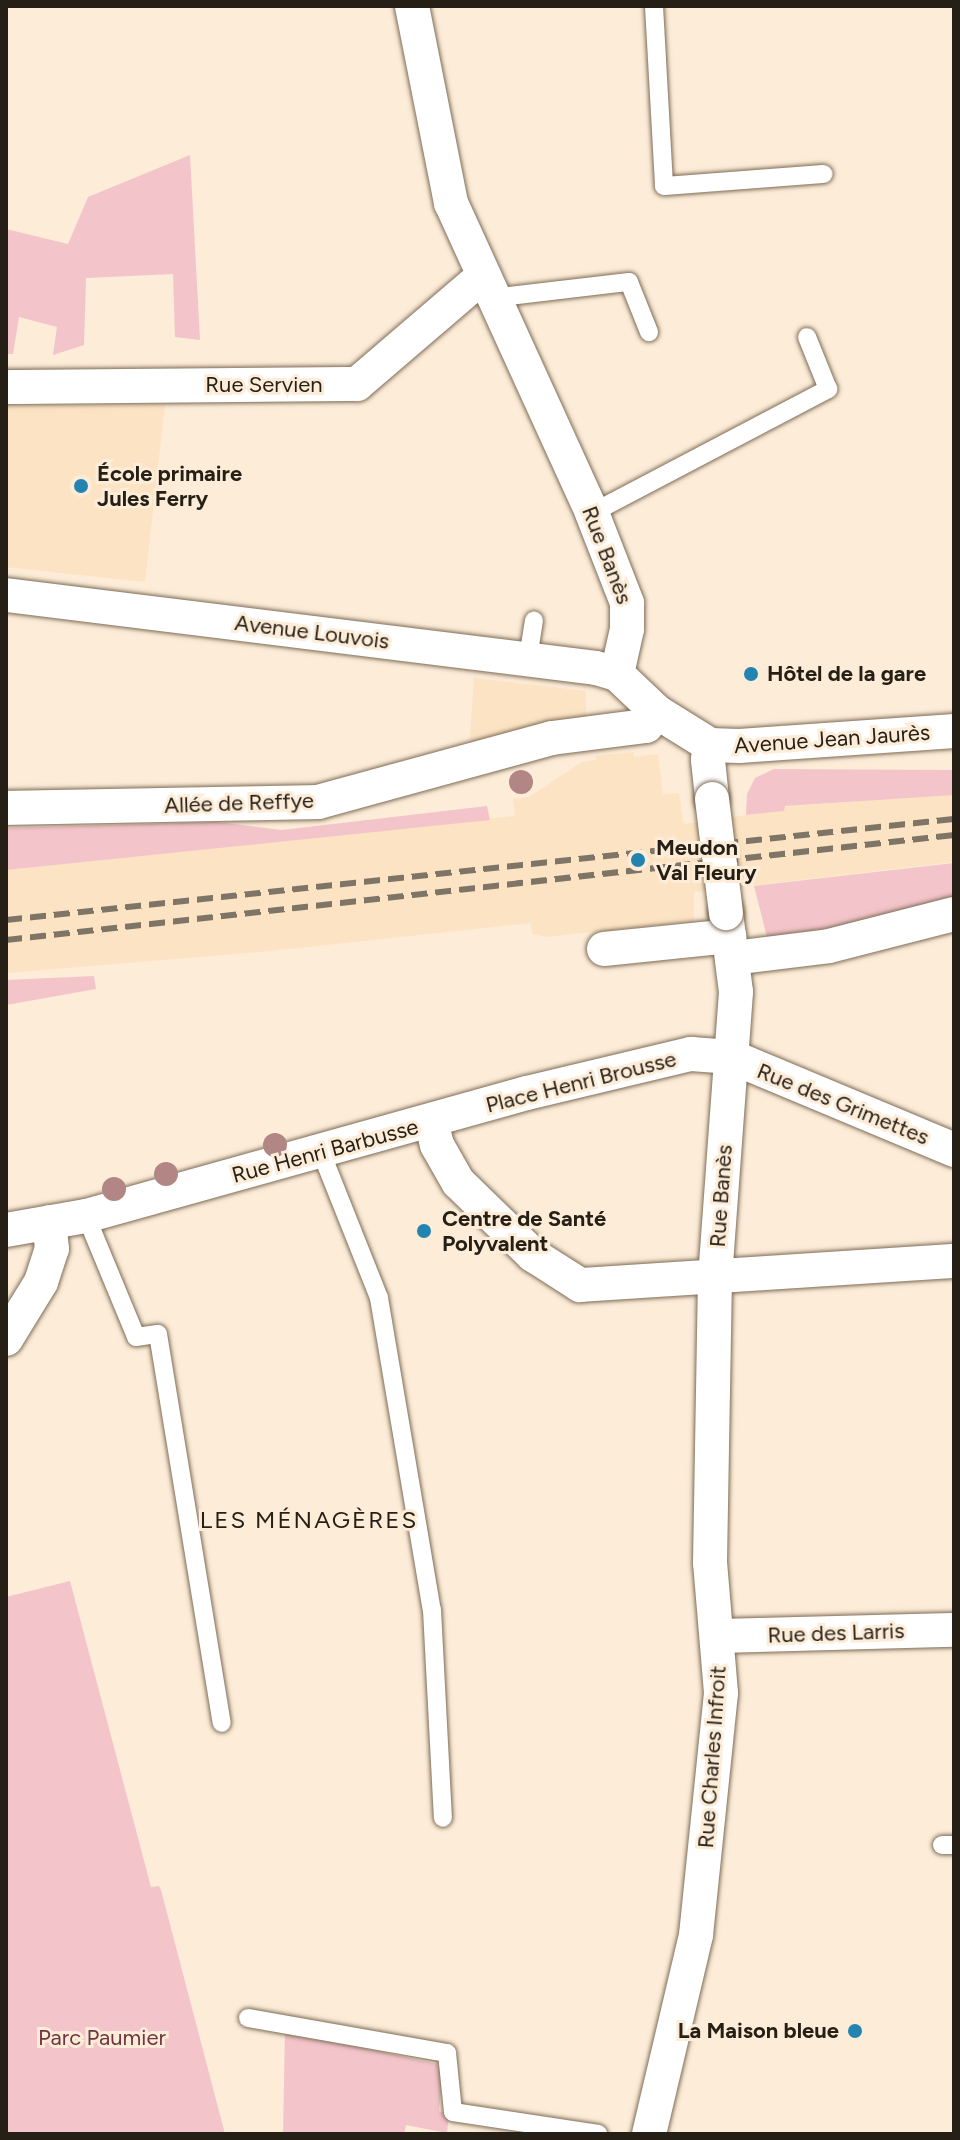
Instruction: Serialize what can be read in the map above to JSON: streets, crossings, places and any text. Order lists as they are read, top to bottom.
{
  "streets": {
    "street": [
      "Rue Servien",
      "Rue Banès",
      "Avenue Louvois",
      "Avenue Jean Jaurès",
      "Allée de Reffye",
      "Place Henri Brousse",
      "Rue des Grimettes",
      "Rue Henri Barbusse",
      "Rue des Larris",
      "Rue Charles Infroit"
    ]
  },
  "crossings": [
    ["Rue Servien", "Rue Banès"],
    ["Rue Banès", "Avenue Louvois"],
    ["Rue Banès", "Avenue Jean Jaurès"],
    ["Rue Banès", "Place Henri Brousse"],
    ["Rue Banès", "Rue des Grimettes"],
    ["Rue Banès", "Rue Henri Barbusse"],
    ["Rue Banès", "Rue Charles Infroit"],
    ["Place Henri Brousse", "Rue des Grimettes"],
    ["Place Henri Brousse", "Rue Henri Barbusse"],
    ["Rue Henri Barbusse", "Rue Charles Infroit"],
    ["Rue des Larris", "Rue Charles Infroit"]
  ],
  "districts": ["LES MÉNAGÈRES"],
  "parks": ["Parc Paumier"],
  "places": [
    "École primaire Jules Ferry",
    "Hôtel de la gare",
    "Meudon Val Fleury",
    "Centre de Santé Polyvalent",
    "La Maison bleue"
  ]
}
